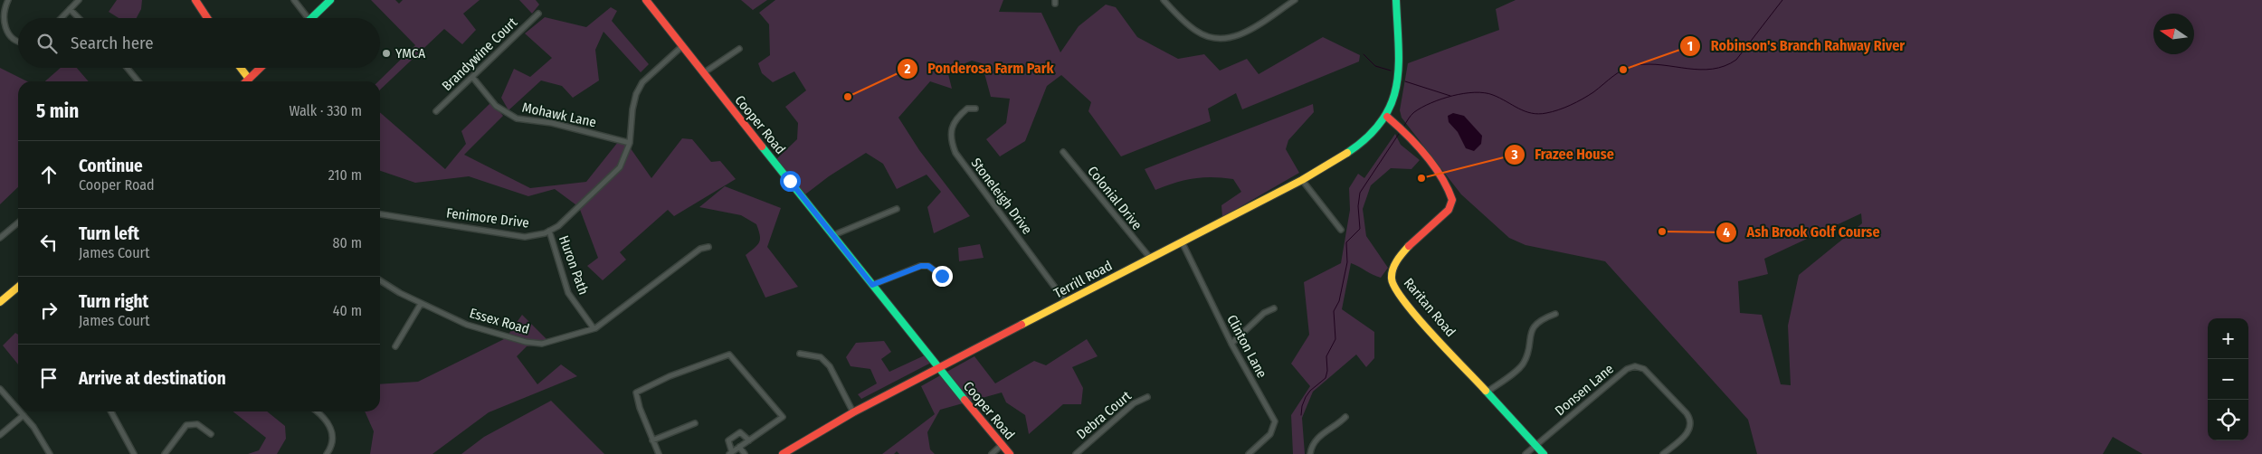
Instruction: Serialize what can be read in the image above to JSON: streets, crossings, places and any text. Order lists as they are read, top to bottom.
{
  "streets": {
    "street": [
      "Brandywine Court",
      "Mohawk Lane",
      "Cooper Road",
      "Stoneleigh Drive",
      "Colonial Drive",
      "Fenimore Drive",
      "Huron Path",
      "Terrill Road",
      "Raritan Road",
      "Essex Road",
      "Clinton Lane",
      "Donsen Lane",
      "Debra Court"
    ]
  },
  "crossings": [
    ["Brandywine Court", "Mohawk Lane"],
    ["Mohawk Lane", "Fenimore Drive"],
    ["Cooper Road", "Fenimore Drive"],
    ["Cooper Road", "Terrill Road"],
    ["Stoneleigh Drive", "Terrill Road"],
    ["Colonial Drive", "Terrill Road"],
    ["Fenimore Drive", "Huron Path"],
    ["Huron Path", "Essex Road"],
    ["Terrill Road", "Raritan Road"],
    ["Terrill Road", "Clinton Lane"],
    ["Raritan Road", "Donsen Lane"]
  ],
  "places": [
    "YMCA",
    "Robinson's Branch Rahway River",
    "Ponderosa Farm Park",
    "Frazee House",
    "Ash Brook Golf Course"
  ],
  "north": "left",
  "page": {
    "search": "Search here",
    "heading": ["5 min", "Walk · 330 m"],
    "list": [
      ["Continue", "Cooper Road", "210 m"],
      ["Turn left", "James Court", "80 m"],
      ["Turn right", "James Court", "40 m"],
      "Arrive at destination"
    ],
    "map_buttons": ["+", "−"]
  }
}
